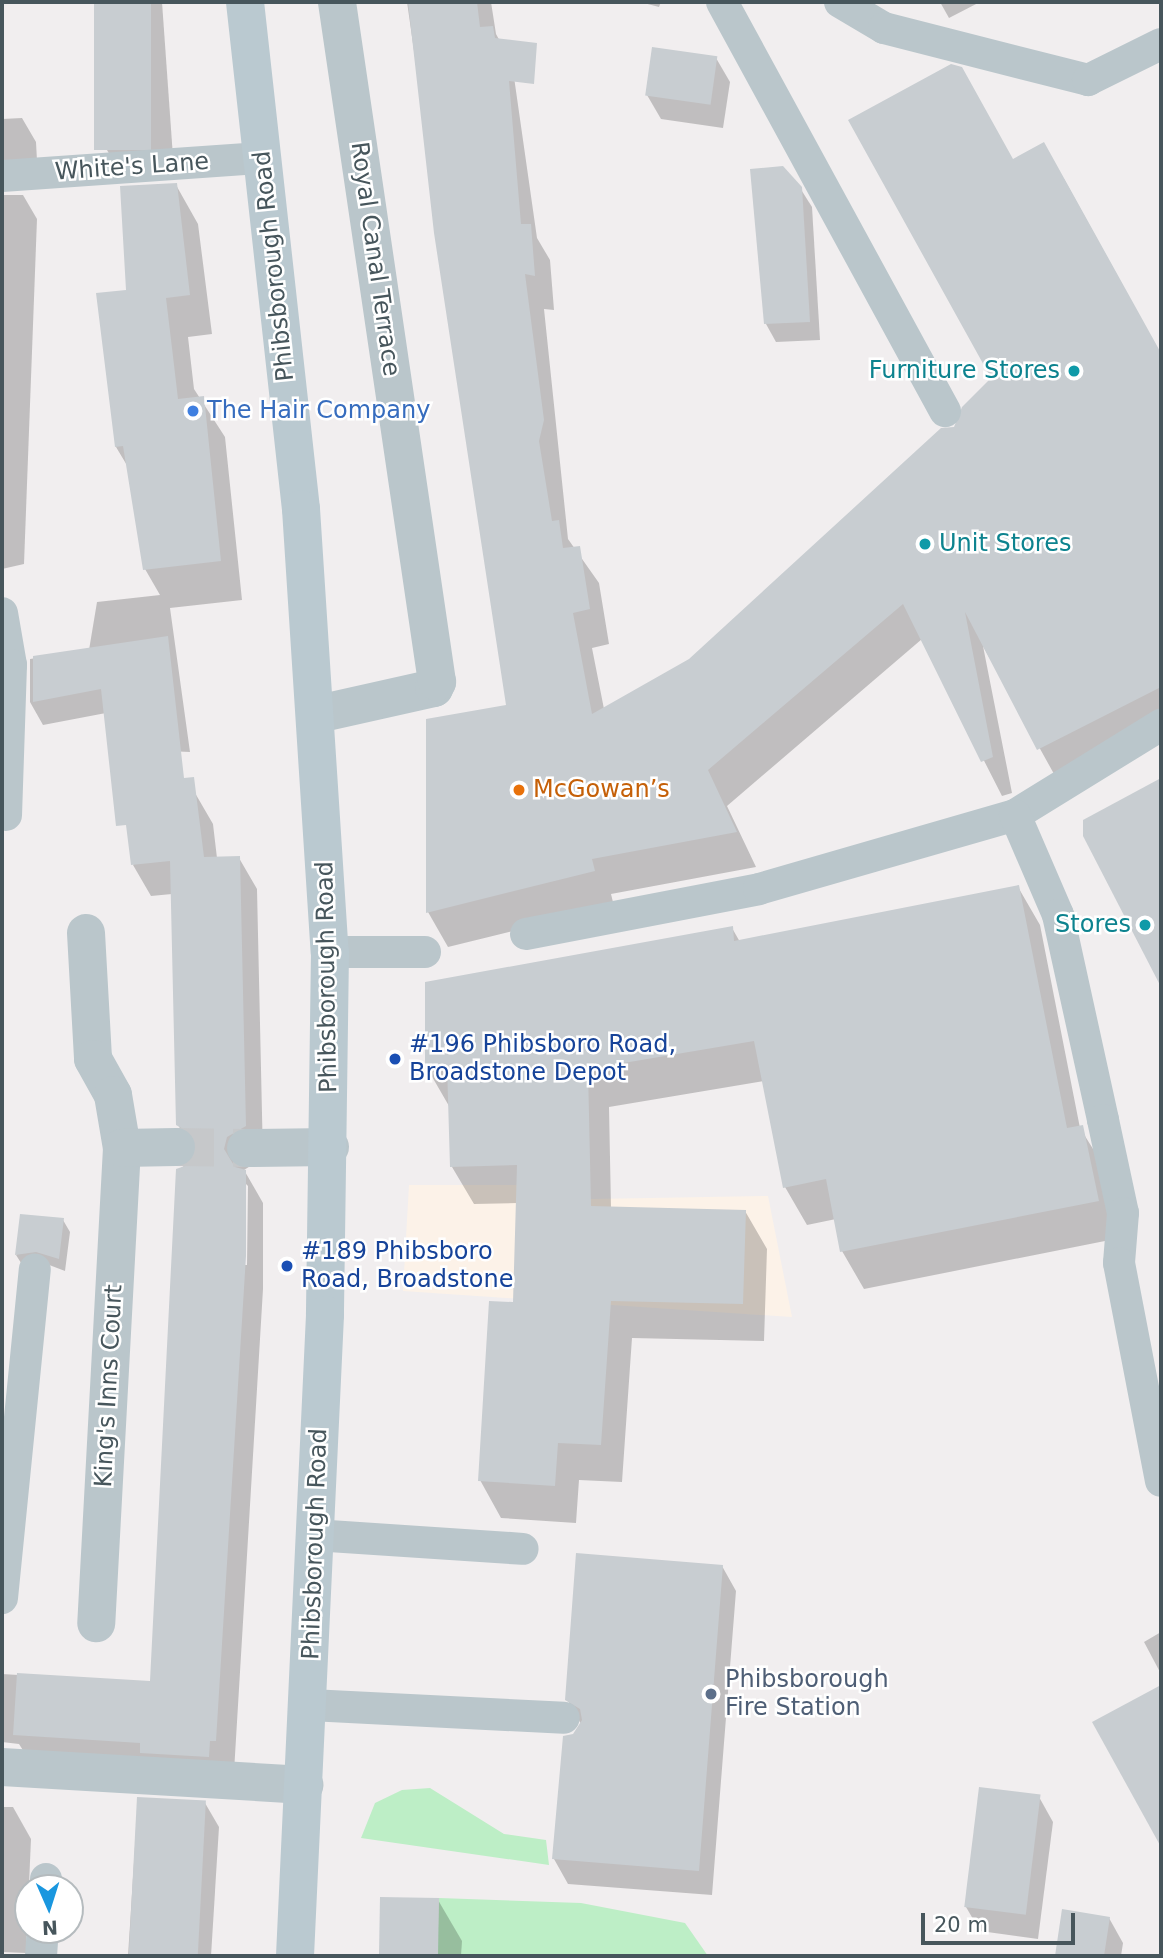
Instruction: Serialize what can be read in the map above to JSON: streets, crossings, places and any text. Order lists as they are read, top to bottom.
{
  "streets": {
    "main road": ["Phibsborough Road"],
    "street": ["Royal Canal Terrace", "King's Inns Court"],
    "lane": ["White's Lane"]
  },
  "crossings": [
    ["White's Lane", "Phibsborough Road"],
    ["Royal Canal Terrace", "Phibsborough Road"]
  ],
  "places": [
    "Furniture Stores",
    "The Hair Company",
    "Unit Stores",
    "McGowan’s",
    "Stores",
    "#196 Phibsboro Road, Broadstone Depot",
    "#189 Phibsboro Road, Broadstone",
    "Phibsborough Fire Station"
  ],
  "scale_bar": "20 m",
  "north": "bottom"
}
